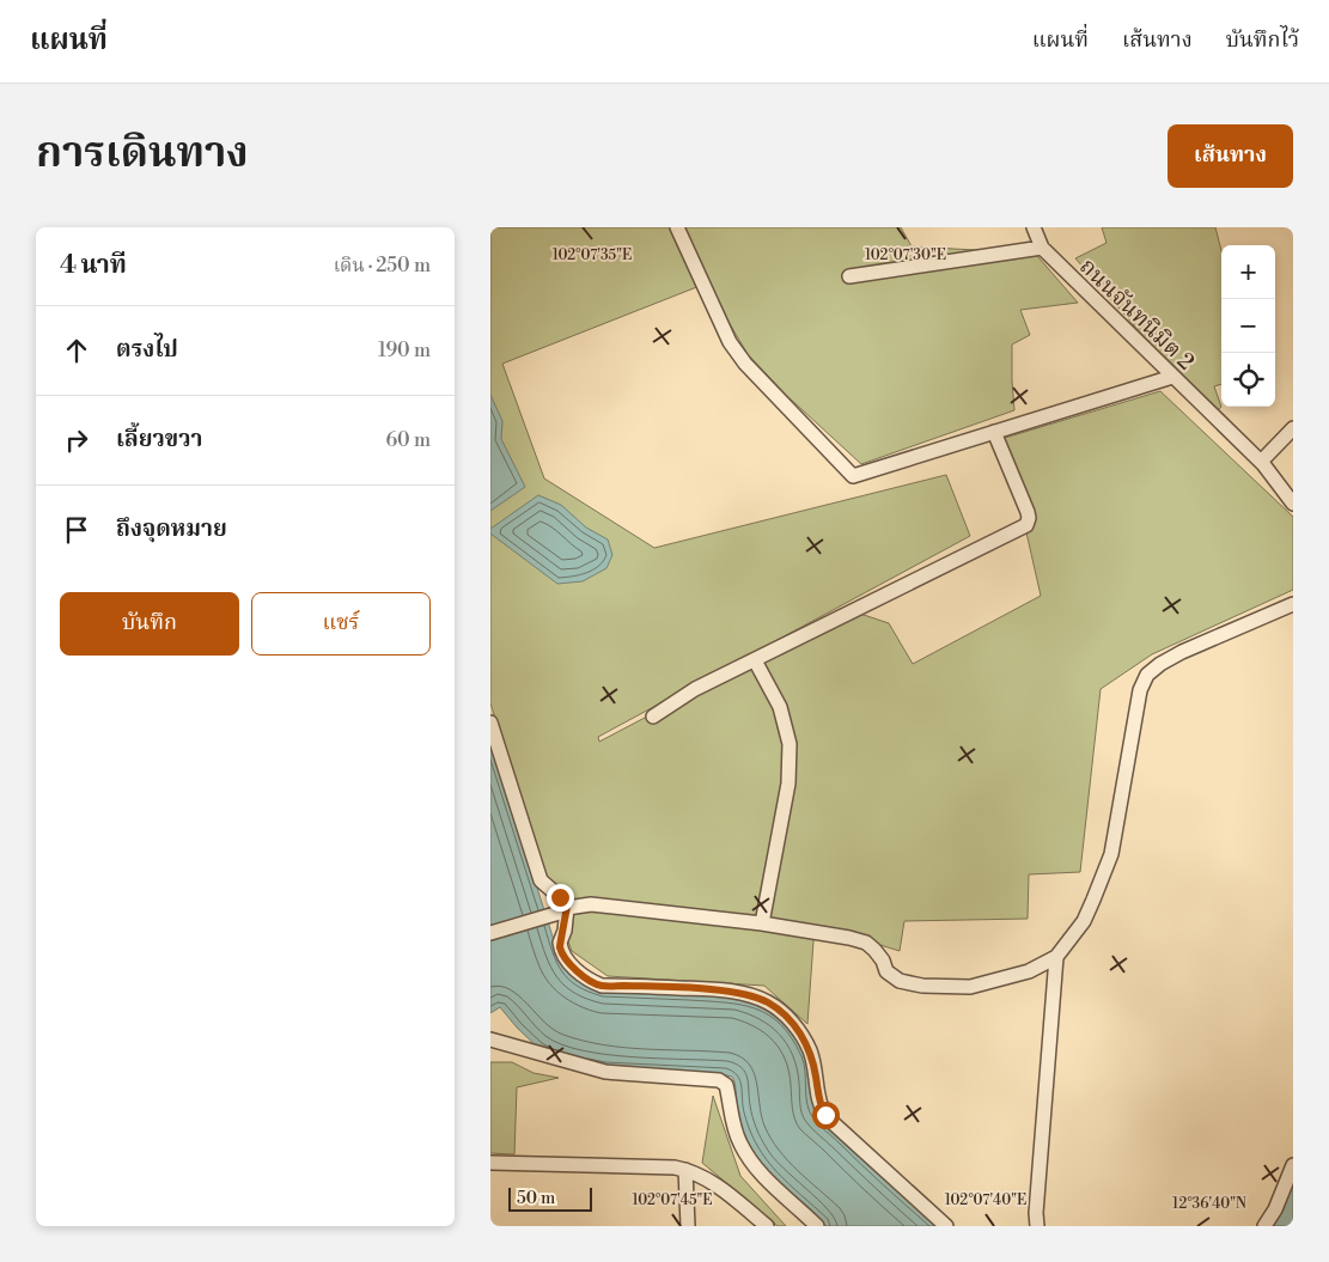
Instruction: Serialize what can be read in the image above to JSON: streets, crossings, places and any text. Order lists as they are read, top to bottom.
{
  "streets": {
    "street": ["ถนนจันทนิมิต 2"]
  },
  "scale_bar": "50 m",
  "page": {
    "header": "แผนที่",
    "nav": ["แผนที่", "เส้นทาง", "บันทึกไว้"],
    "title": "การเดินทาง",
    "buttons": [
      "เส้นทาง",
      ["บันทึก", "แชร์"]
    ],
    "heading": ["4 นาที", "เดิน · 250 m"],
    "map_buttons": ["+", "−"],
    "list": [
      ["ตรงไป", "190 m"],
      ["เลี้ยวขวา", "60 m"],
      "ถึงจุดหมาย"
    ],
    "scale": "50 m"
  },
  "coordinates": [
    "102°07'35\"E",
    "102°07'30\"E",
    "102°07'45\"E",
    "102°07'40\"E",
    "12°36'40\"N"
  ]
}
